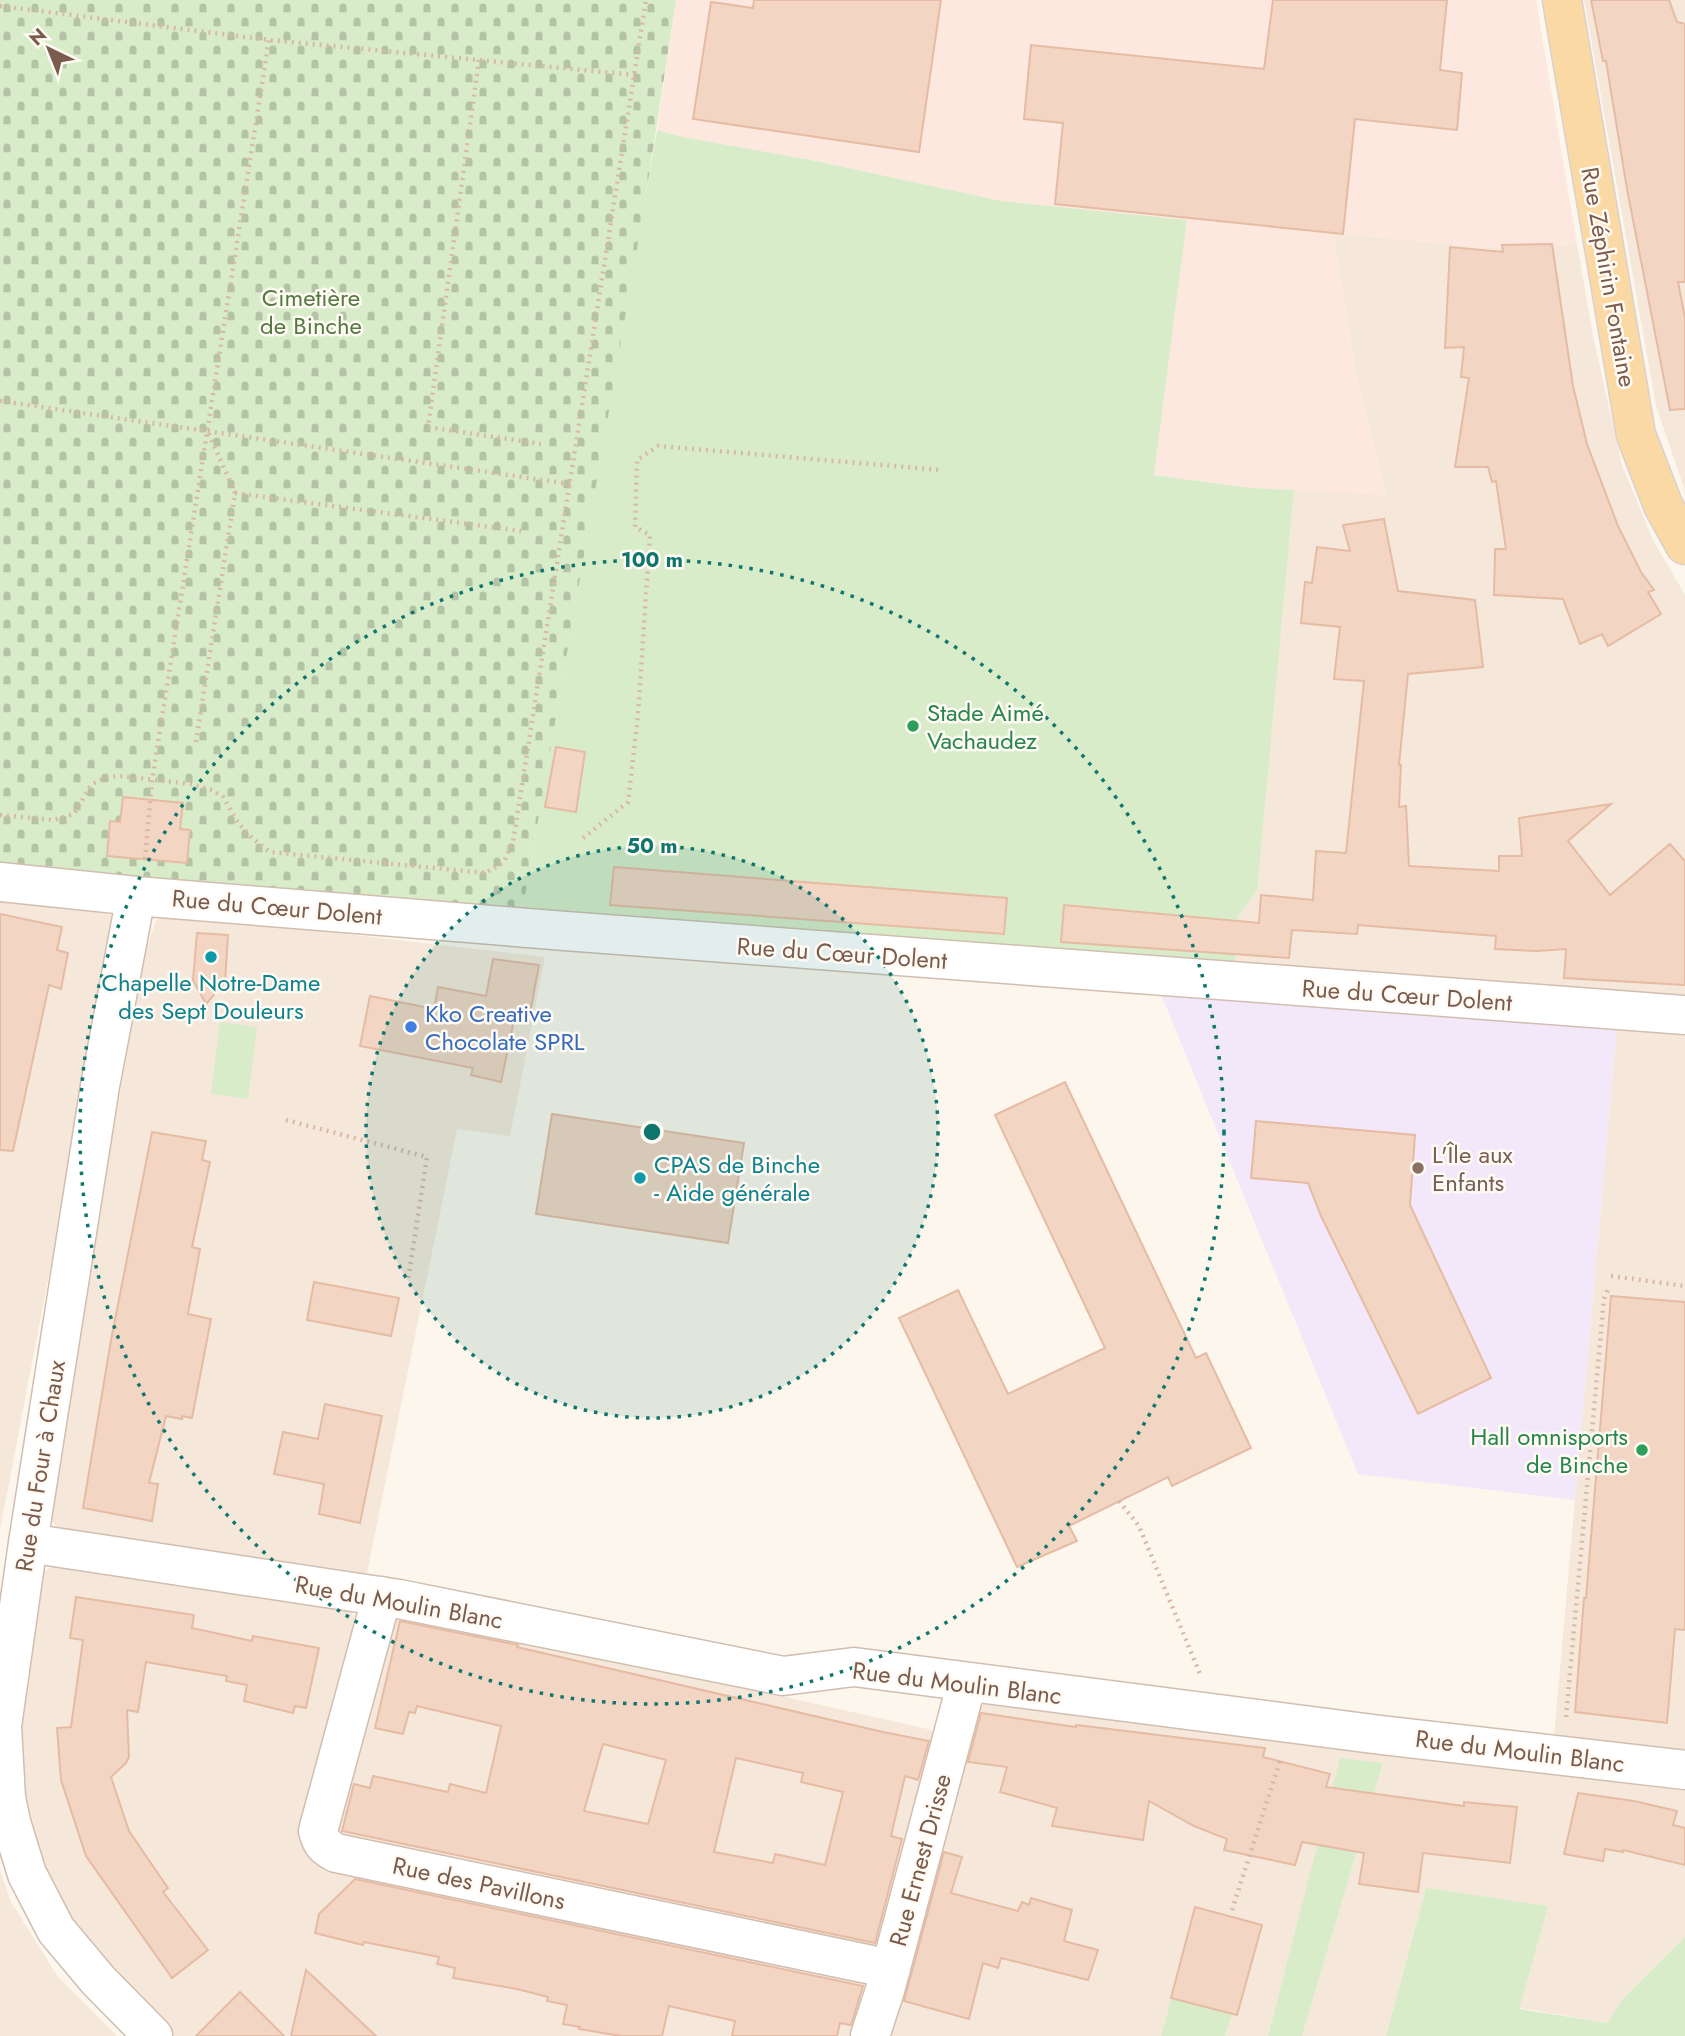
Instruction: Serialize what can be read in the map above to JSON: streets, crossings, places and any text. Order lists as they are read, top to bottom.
{
  "streets": {
    "main road": ["Rue Zéphirin Fontaine"],
    "street": [
      "Rue du Cœur Dolent",
      "Rue du Four à Chaux",
      "Rue du Moulin Blanc",
      "Rue Ernest Drisse",
      "Rue des Pavillons"
    ]
  },
  "crossings": [
    ["Rue du Cœur Dolent", "Rue du Four à Chaux"],
    ["Rue du Four à Chaux", "Rue du Moulin Blanc"],
    ["Rue du Moulin Blanc", "Rue Ernest Drisse"],
    ["Rue du Moulin Blanc", "Rue des Pavillons"],
    ["Rue Ernest Drisse", "Rue des Pavillons"]
  ],
  "parks": ["Cimetière de Binche"],
  "places": [
    "Stade Aimé Vachaudez",
    "Chapelle Notre-Dame des Sept Douleurs",
    "Kko Creative Chocolate SPRL",
    "L'Île aux Enfants",
    "CPAS de Binche - Aide générale",
    "Hall omnisports de Binche"
  ],
  "north": "top left",
  "rings": ["100 m", "50 m"]
}
